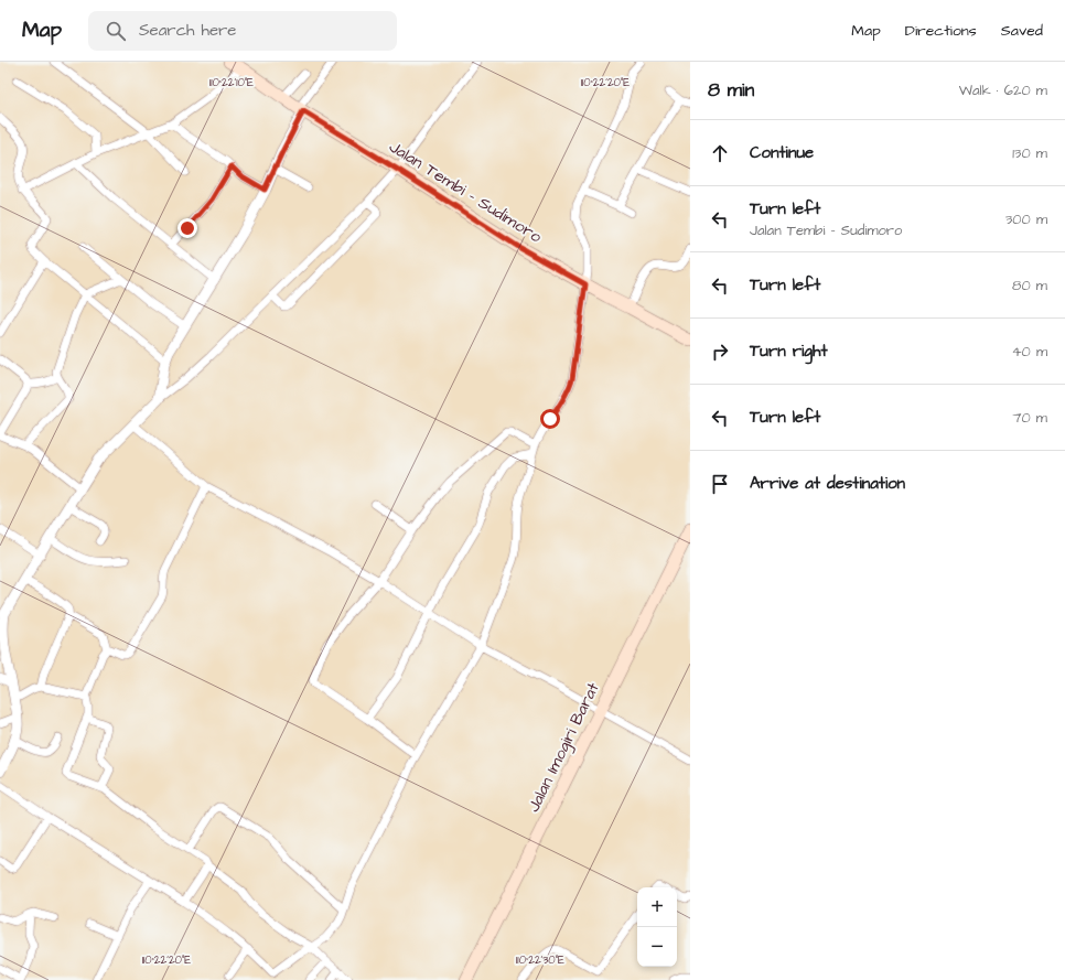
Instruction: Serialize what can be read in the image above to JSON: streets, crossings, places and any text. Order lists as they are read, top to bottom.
{
  "streets": {
    "main road": ["Jalan Tembi - Sudimoro", "Jalan Imogiri Barat"]
  },
  "page": {
    "header": "Map",
    "search": "Search here",
    "nav": ["Map", "Directions", "Saved"],
    "heading": ["8 min", "Walk · 620 m"],
    "list": [
      ["Continue", "130 m"],
      ["Turn left", "Jalan Tembi - Sudimoro", "300 m"],
      ["Turn left", "80 m"],
      ["Turn right", "40 m"],
      ["Turn left", "70 m"],
      "Arrive at destination"
    ],
    "map_buttons": ["+", "−"]
  },
  "coordinates": ["110°22'10\"E", "110°22'20\"E", "110°22'30\"E"]
}
